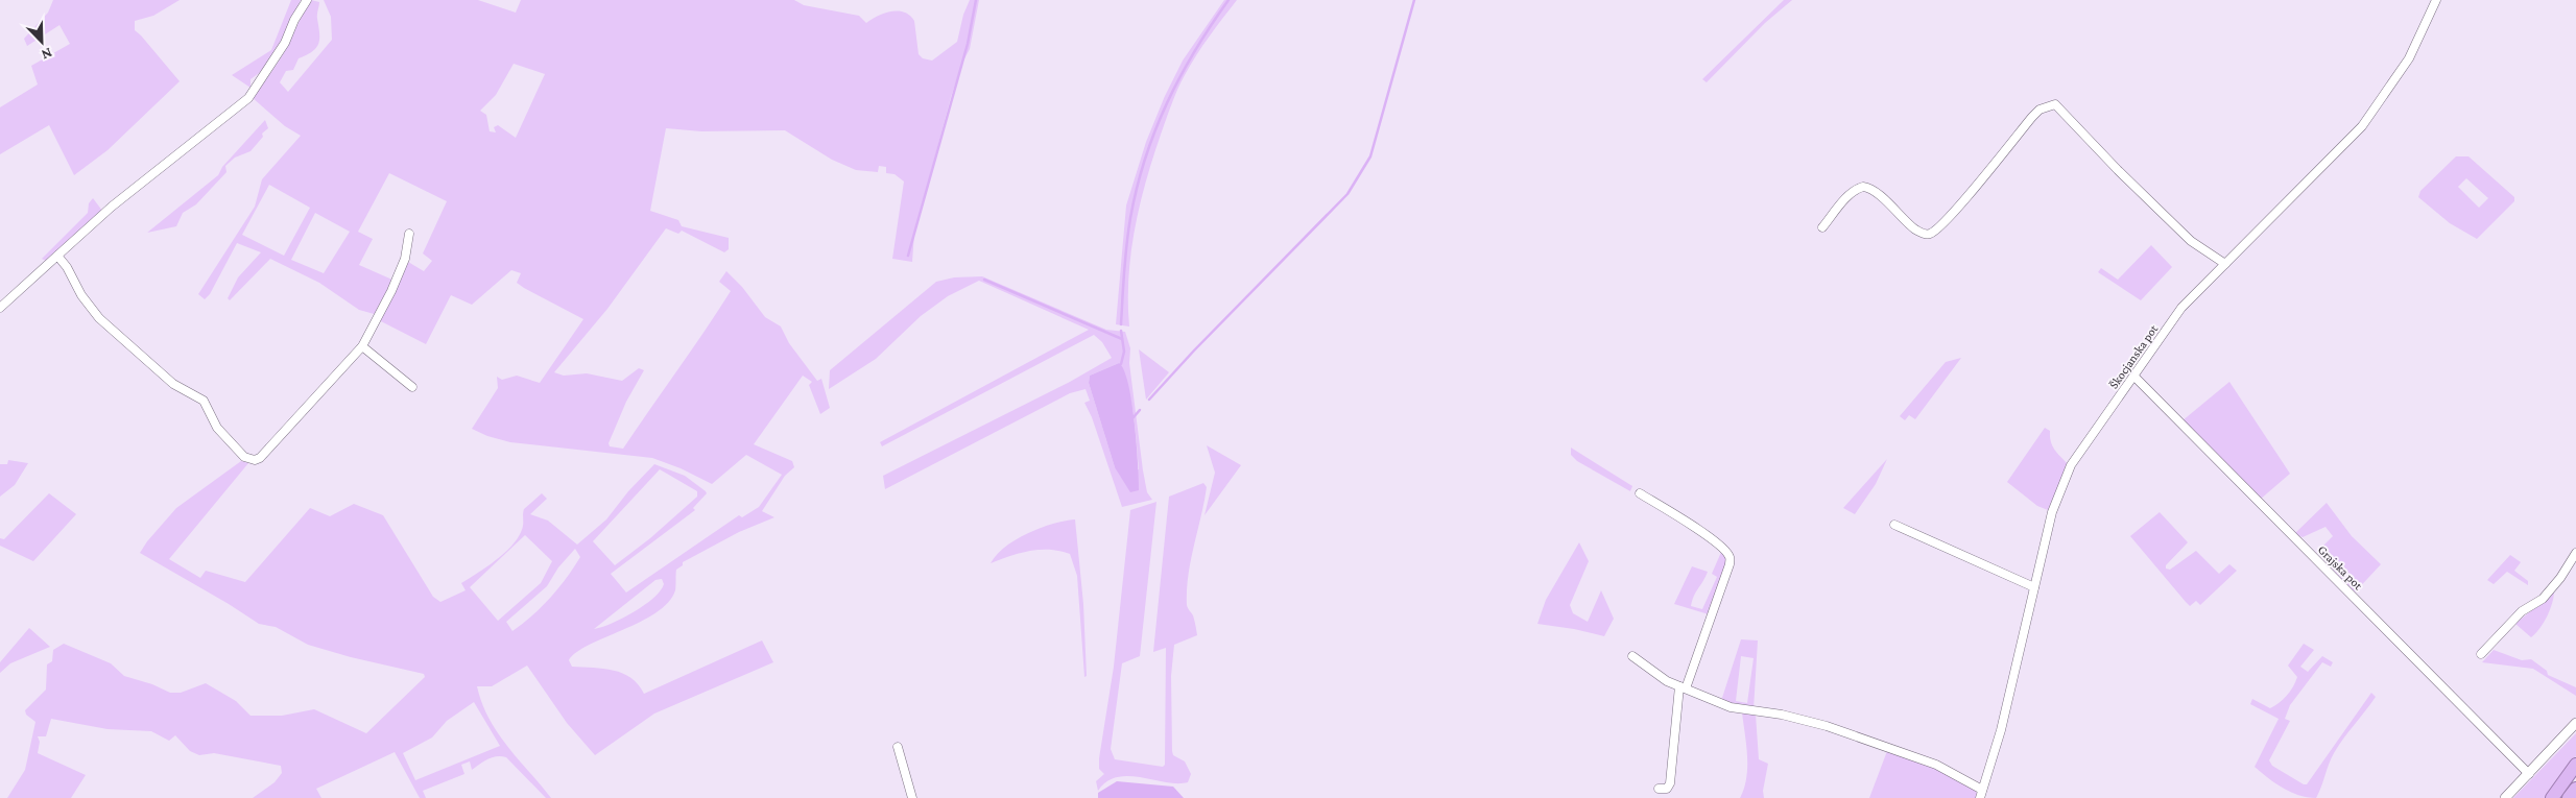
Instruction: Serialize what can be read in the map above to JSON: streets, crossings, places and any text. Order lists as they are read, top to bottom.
{
  "streets": {
    "street": ["Škocjanska pot", "Grajska pot"]
  },
  "crossings": [
    ["Škocjanska pot", "Grajska pot"]
  ],
  "north": "bottom right"
}
